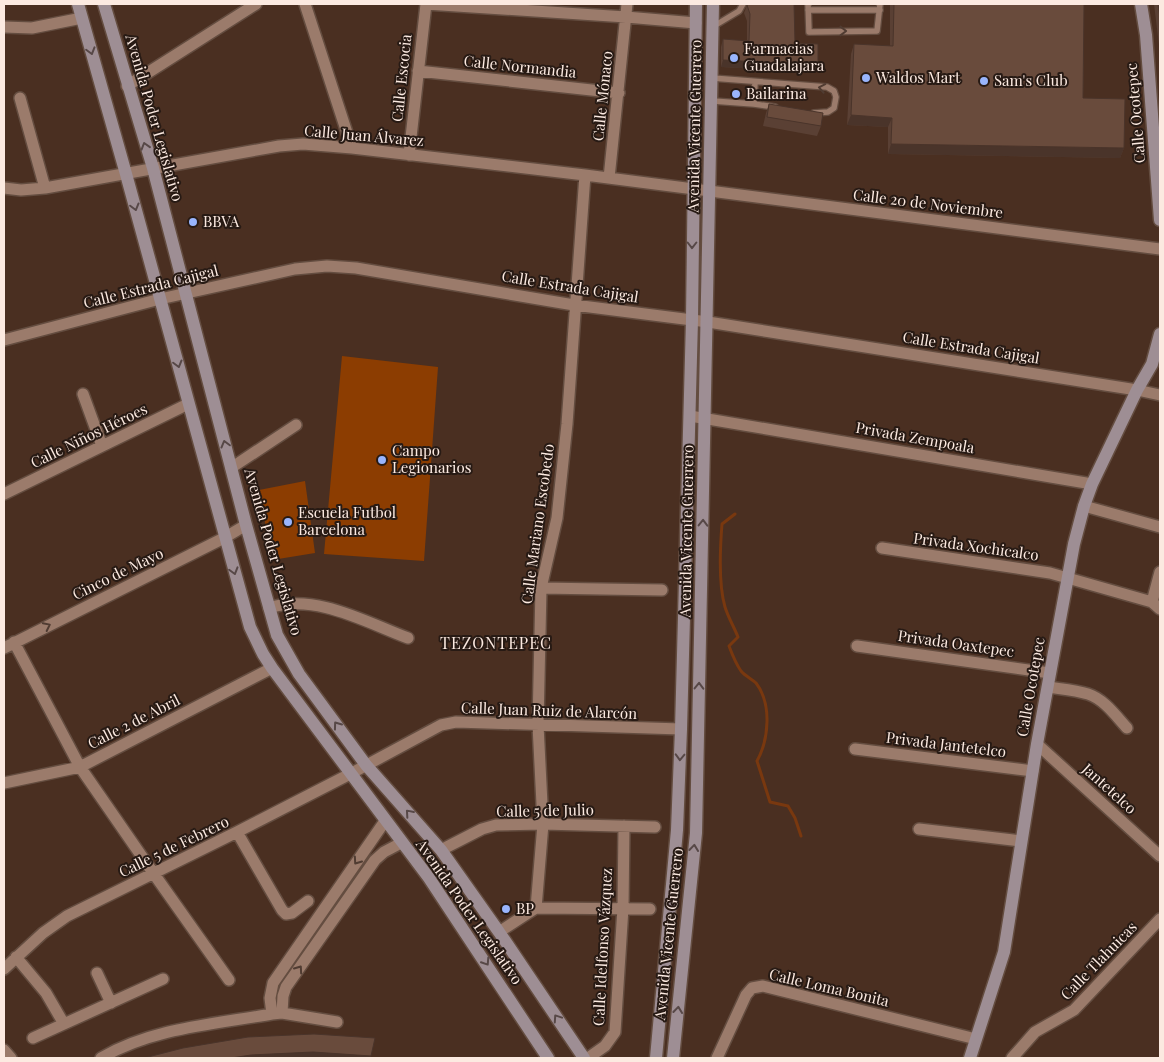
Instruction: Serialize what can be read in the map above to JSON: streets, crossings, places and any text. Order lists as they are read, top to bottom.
{
  "streets": {
    "main road": ["Calle Ocotepec", "Avenida Poder Legislativo", "Avenida Vicente Guerrero"],
    "street": [
      "Calle Normandia",
      "Calle Escocia",
      "Calle Mónaco",
      "Calle Juan Álvarez",
      "Calle 20 de Noviembre",
      "Calle Estrada Cajigal",
      "Calle Niños Héroes",
      "Privada Zempoala",
      "Calle Mariano Escobedo",
      "Privada Xochicalco",
      "Cinco de Mayo",
      "Privada Oaxtepec",
      "Calle Juan Ruiz de Alarcón",
      "Calle 2 de Abril",
      "Privada Jantetelco",
      "Jantetelco",
      "Calle 5 de Julio",
      "Calle 5 de Febrero",
      "Calle Idelfonso Vázquez",
      "Calle Tlahuicas",
      "Calle Loma Bonita"
    ]
  },
  "crossings": [
    ["Calle Normandia", "Calle Escocia"],
    ["Calle Normandia", "Calle Mónaco"],
    ["Calle Escocia", "Calle Juan Álvarez"],
    ["Calle Mónaco", "Calle Juan Álvarez"],
    ["Calle Ocotepec", "Calle Estrada Cajigal"],
    ["Calle Ocotepec", "Privada Zempoala"],
    ["Calle Ocotepec", "Privada Xochicalco"],
    ["Calle Ocotepec", "Privada Oaxtepec"],
    ["Calle Ocotepec", "Privada Jantetelco"],
    ["Calle Ocotepec", "Jantetelco"],
    ["Calle Ocotepec", "Calle Loma Bonita"],
    ["Avenida Poder Legislativo", "Calle Juan Álvarez"],
    ["Avenida Poder Legislativo", "Calle Estrada Cajigal"],
    ["Avenida Poder Legislativo", "Calle Niños Héroes"],
    ["Avenida Poder Legislativo", "Cinco de Mayo"],
    ["Avenida Poder Legislativo", "Calle Juan Ruiz de Alarcón"],
    ["Avenida Poder Legislativo", "Calle 2 de Abril"],
    ["Avenida Poder Legislativo", "Calle 5 de Julio"],
    ["Avenida Poder Legislativo", "Calle 5 de Febrero"],
    ["Avenida Vicente Guerrero", "Calle Juan Álvarez"],
    ["Avenida Vicente Guerrero", "Calle 20 de Noviembre"],
    ["Avenida Vicente Guerrero", "Calle Estrada Cajigal"],
    ["Avenida Vicente Guerrero", "Privada Zempoala"],
    ["Avenida Vicente Guerrero", "Calle Juan Ruiz de Alarcón"],
    ["Calle Juan Álvarez", "Calle 20 de Noviembre"],
    ["Calle Juan Álvarez", "Calle Mariano Escobedo"],
    ["Calle Estrada Cajigal", "Calle Mariano Escobedo"],
    ["Calle Mariano Escobedo", "Calle Juan Ruiz de Alarcón"],
    ["Calle Mariano Escobedo", "Calle 5 de Julio"],
    ["Calle Juan Ruiz de Alarcón", "Calle 5 de Febrero"],
    ["Calle 5 de Julio", "Calle Idelfonso Vázquez"]
  ],
  "one_way": ["Cinco de Mayo"],
  "districts": ["TEZONTEPEC"],
  "places": [
    "Farmacias Guadalajara",
    "Waldos Mart",
    "Sam's Club",
    "Bailarina",
    "BBVA",
    "Campo Legionarios",
    "Escuela Futbol Barcelona",
    "BP"
  ]
}
